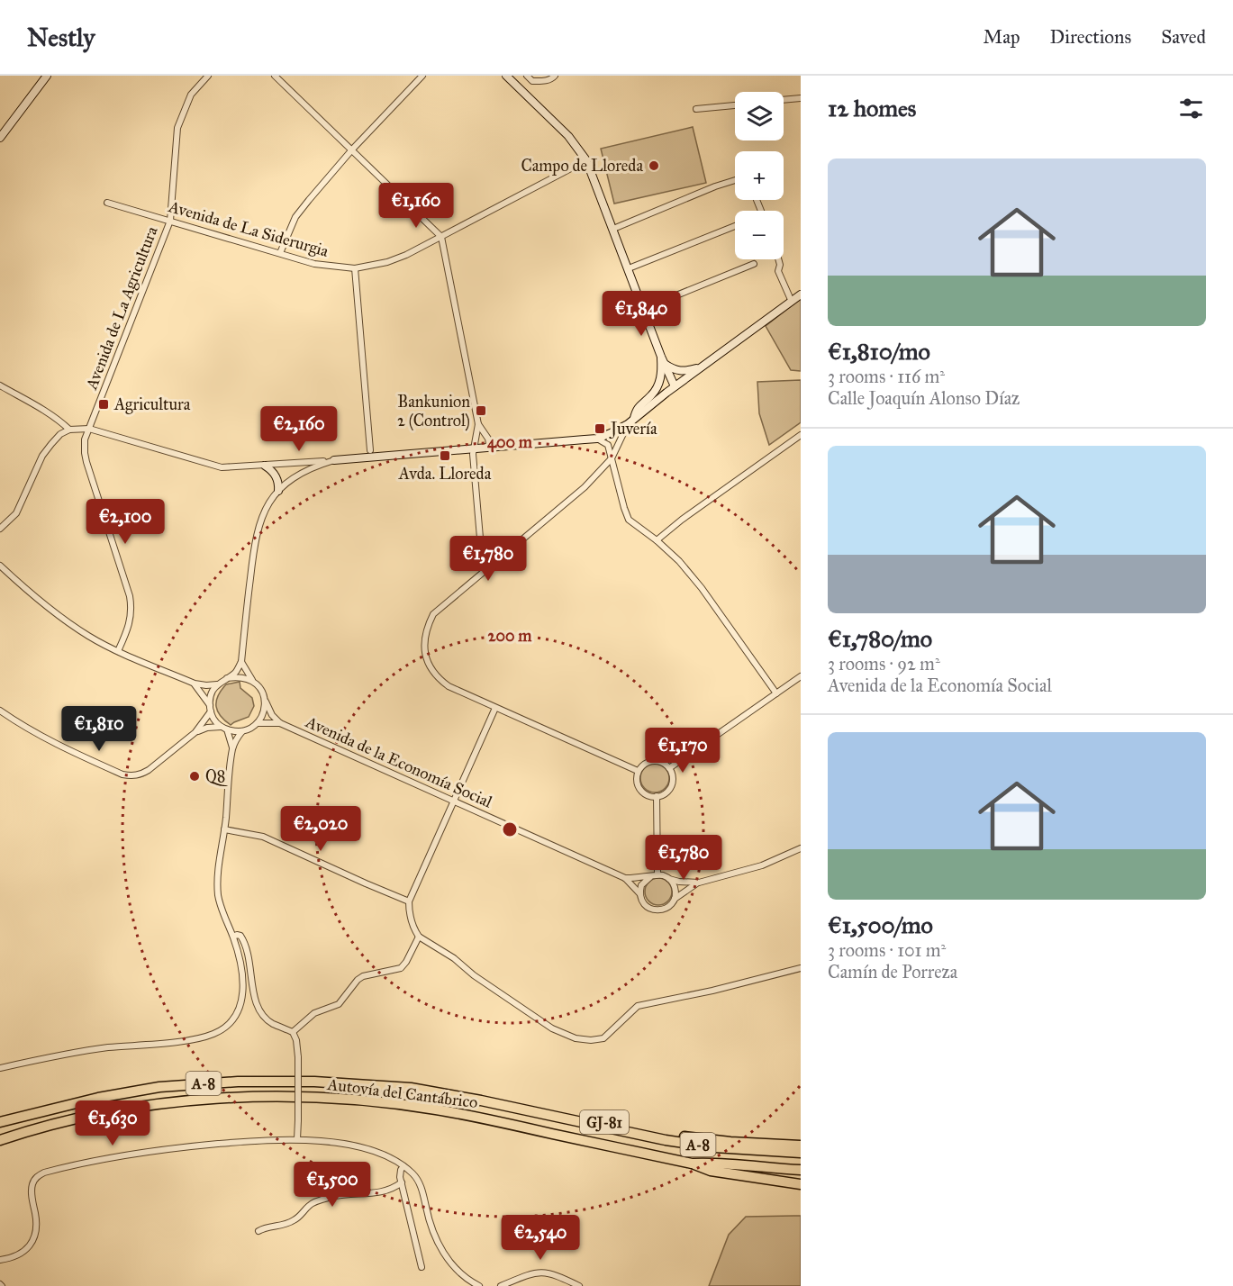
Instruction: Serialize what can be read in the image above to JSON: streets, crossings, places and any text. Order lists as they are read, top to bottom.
{
  "streets": {
    "highway": ["A-8", "Autovía del Cantábrico", "GJ-81"],
    "street": ["Avenida de La Siderurgia", "Avenida de La Agricultura", "Avenida de la Economía Social"]
  },
  "crossings": [
    ["Avenida de La Siderurgia", "Avenida de La Agricultura"],
    ["Autovía del Cantábrico", "GJ-81"]
  ],
  "places": {
    "other": ["Campo de Lloreda", "Q8"],
    "transit": [
      "Agricultura",
      "Bankunion 2 (Control)",
      "Juvería",
      "Avda. Lloreda"
    ]
  },
  "page": {
    "header": "Nestly",
    "nav": ["Map", "Directions", "Saved"],
    "heading": "12 homes",
    "map_buttons": ["+", "−"],
    "list": [
      {
        "name": "€1,810/mo",
        "note": "3 rooms · 116 m² · Calle Joaquín Alonso Díaz"
      },
      {
        "name": "€1,780/mo",
        "note": "3 rooms · 92 m² · Avenida de la Economía Social"
      },
      {
        "name": "€1,500/mo",
        "note": "3 rooms · 101 m² · Camín de Porreza"
      }
    ],
    "price": [
      "€1,160",
      "€1,840",
      "€2,160",
      "€2,100",
      "€1,780",
      "€1,810",
      "€1,170",
      "€2,020",
      "€1,780",
      "€1,630",
      "€1,500",
      "€2,540"
    ]
  },
  "rings": ["400 m", "200 m"]
}
